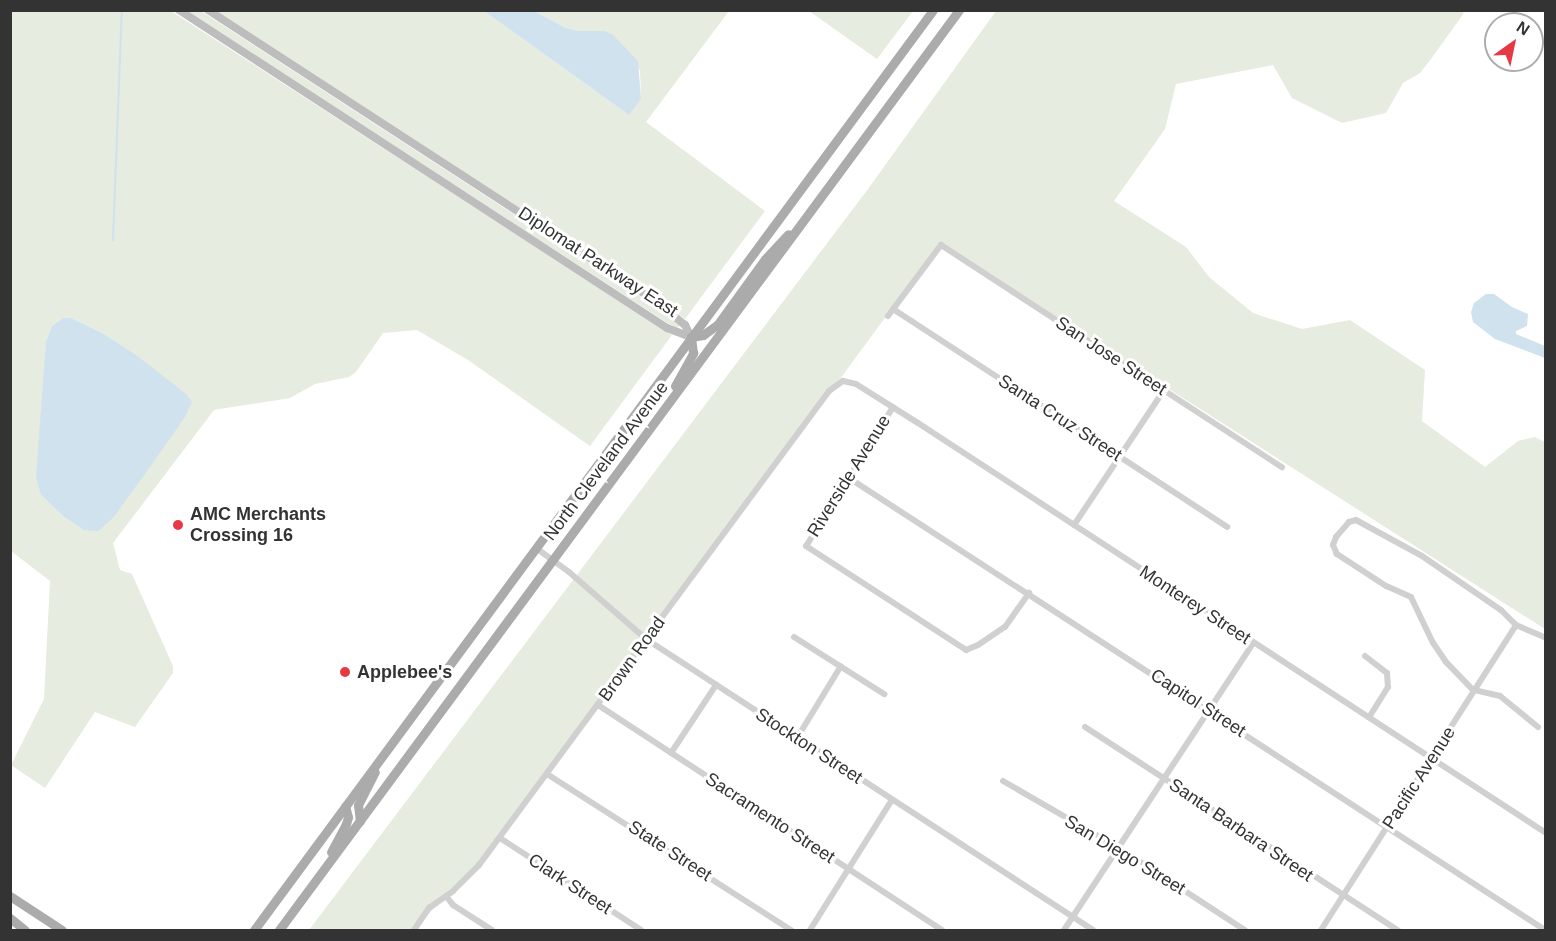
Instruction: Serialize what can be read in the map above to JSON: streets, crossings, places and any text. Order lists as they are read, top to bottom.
{
  "streets": {
    "main road": ["Diplomat Parkway East", "North Cleveland Avenue"],
    "street": [
      "San Jose Street",
      "Santa Cruz Street",
      "Riverside Avenue",
      "Monterey Street",
      "Brown Road",
      "Capitol Street",
      "Stockton Street",
      "Pacific Avenue",
      "Sacramento Street",
      "Santa Barbara Street",
      "State Street",
      "San Diego Street",
      "Clark Street"
    ]
  },
  "crossings": [
    ["Diplomat Parkway East", "North Cleveland Avenue"],
    ["San Jose Street", "Santa Cruz Street"],
    ["North Cleveland Avenue", "Stockton Street"],
    ["Riverside Avenue", "Monterey Street"],
    ["Riverside Avenue", "Capitol Street"],
    ["Monterey Street", "Brown Road"],
    ["Monterey Street", "Pacific Avenue"],
    ["Brown Road", "Stockton Street"],
    ["Brown Road", "Sacramento Street"],
    ["Brown Road", "State Street"],
    ["Brown Road", "Clark Street"],
    ["Capitol Street", "Pacific Avenue"],
    ["Pacific Avenue", "Santa Barbara Street"]
  ],
  "places": ["AMC Merchants Crossing 16", "Applebee's"],
  "north": "top right"
}
